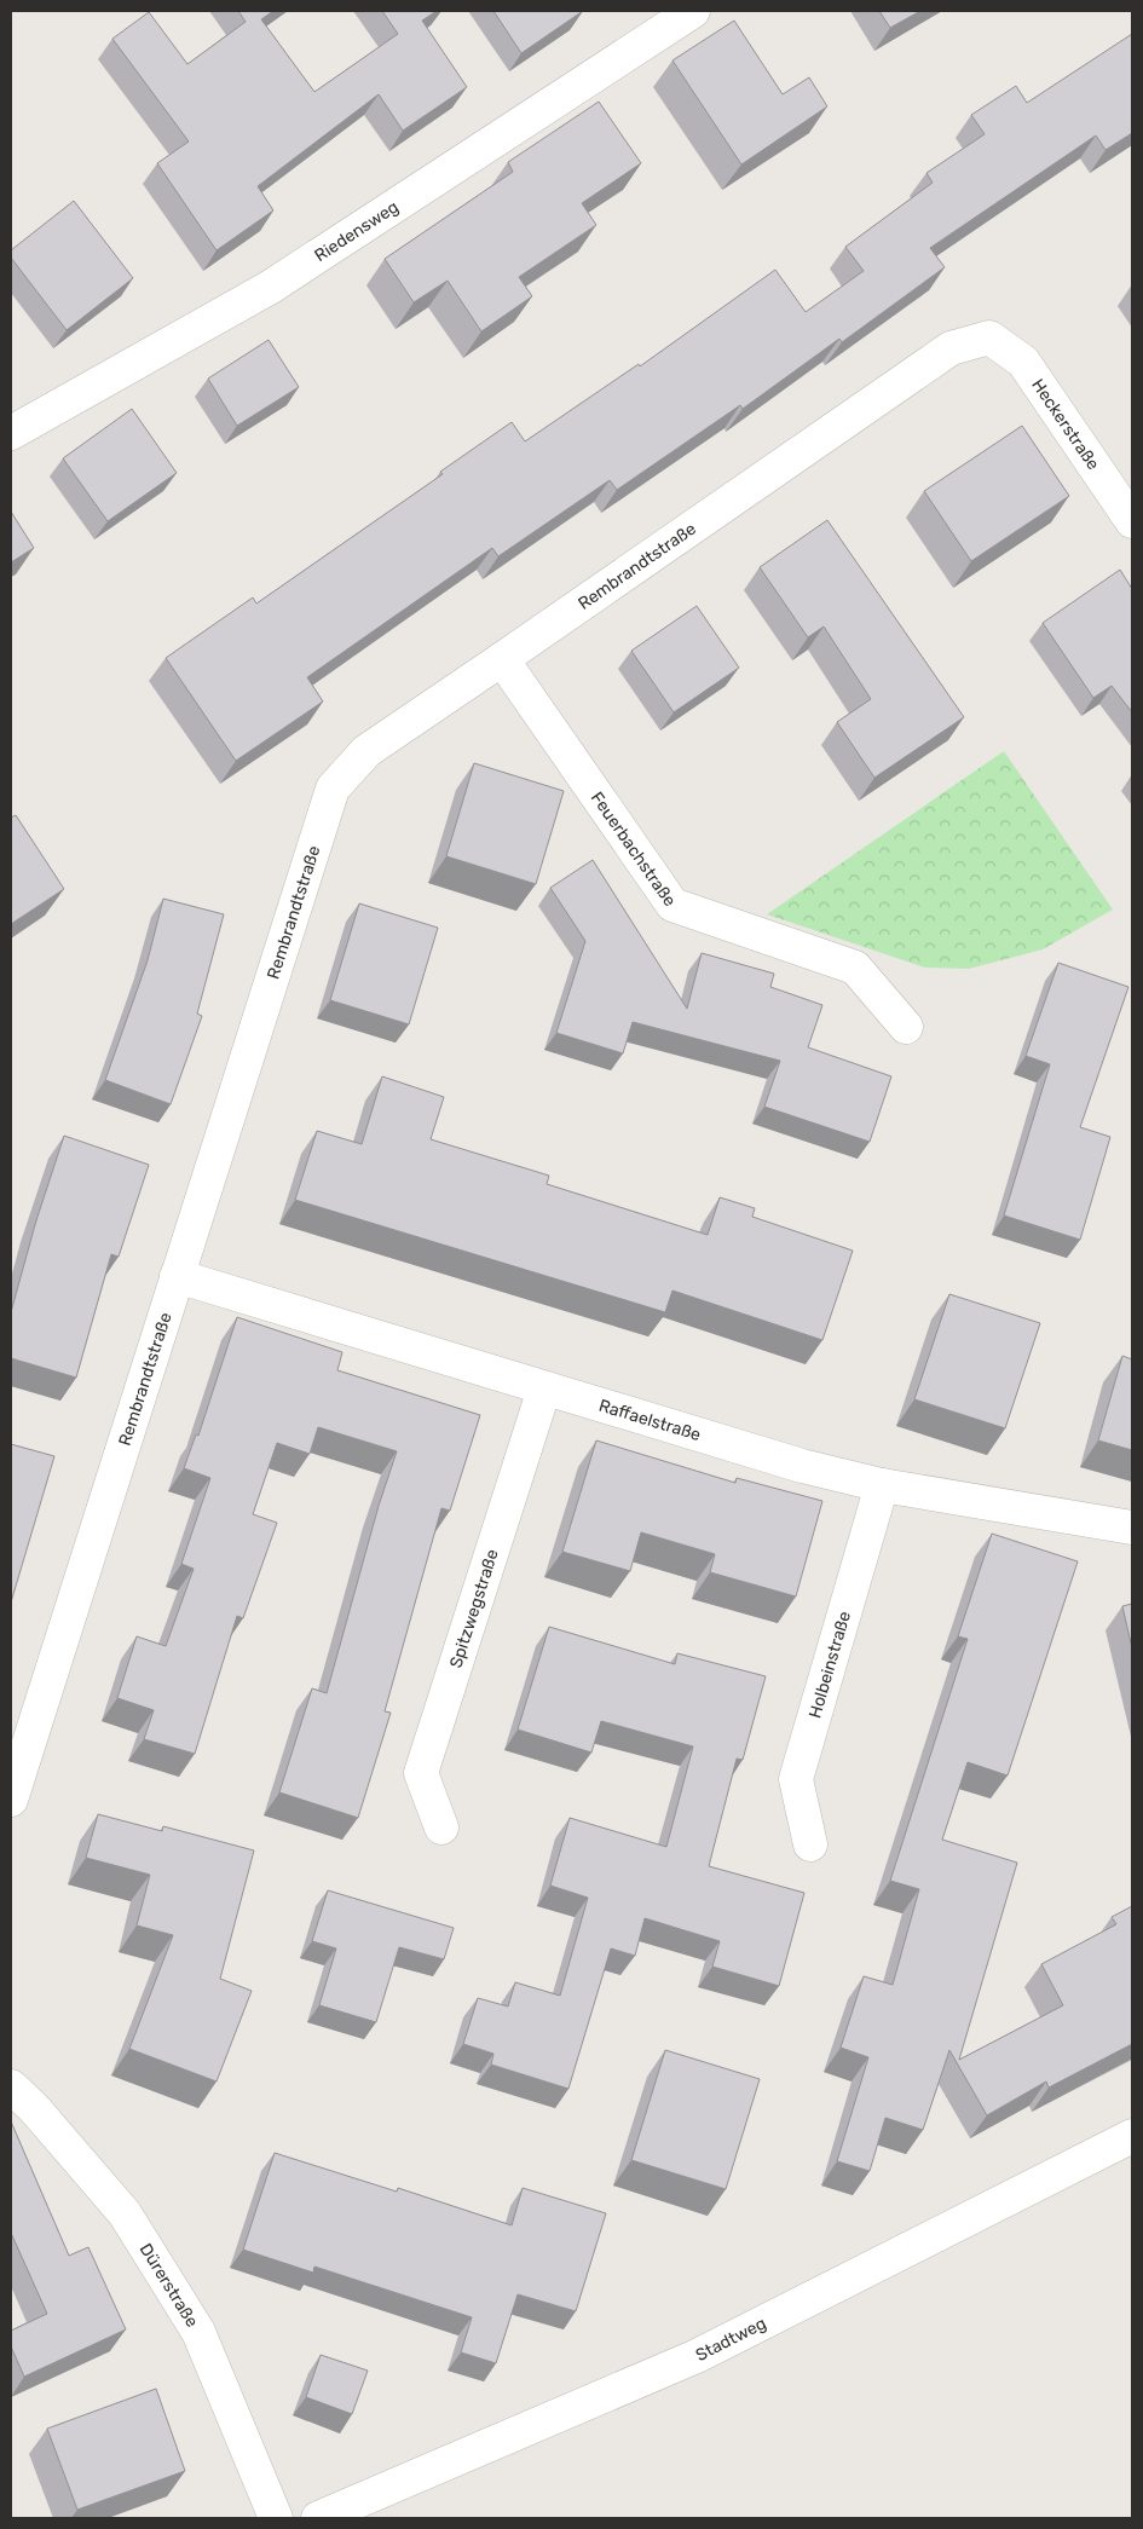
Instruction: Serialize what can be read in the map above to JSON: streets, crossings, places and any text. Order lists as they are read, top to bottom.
{
  "streets": {
    "street": [
      "Riedensweg",
      "Heckerstraße",
      "Rembrandtstraße",
      "Feuerbachstraße",
      "Raffaelstraße",
      "Spitzwegstraße",
      "Holbeinstraße",
      "Dürerstraße",
      "Stadtweg"
    ]
  },
  "crossings": [
    ["Heckerstraße", "Rembrandtstraße"],
    ["Rembrandtstraße", "Feuerbachstraße"],
    ["Rembrandtstraße", "Raffaelstraße"],
    ["Raffaelstraße", "Spitzwegstraße"],
    ["Raffaelstraße", "Holbeinstraße"]
  ]
}
